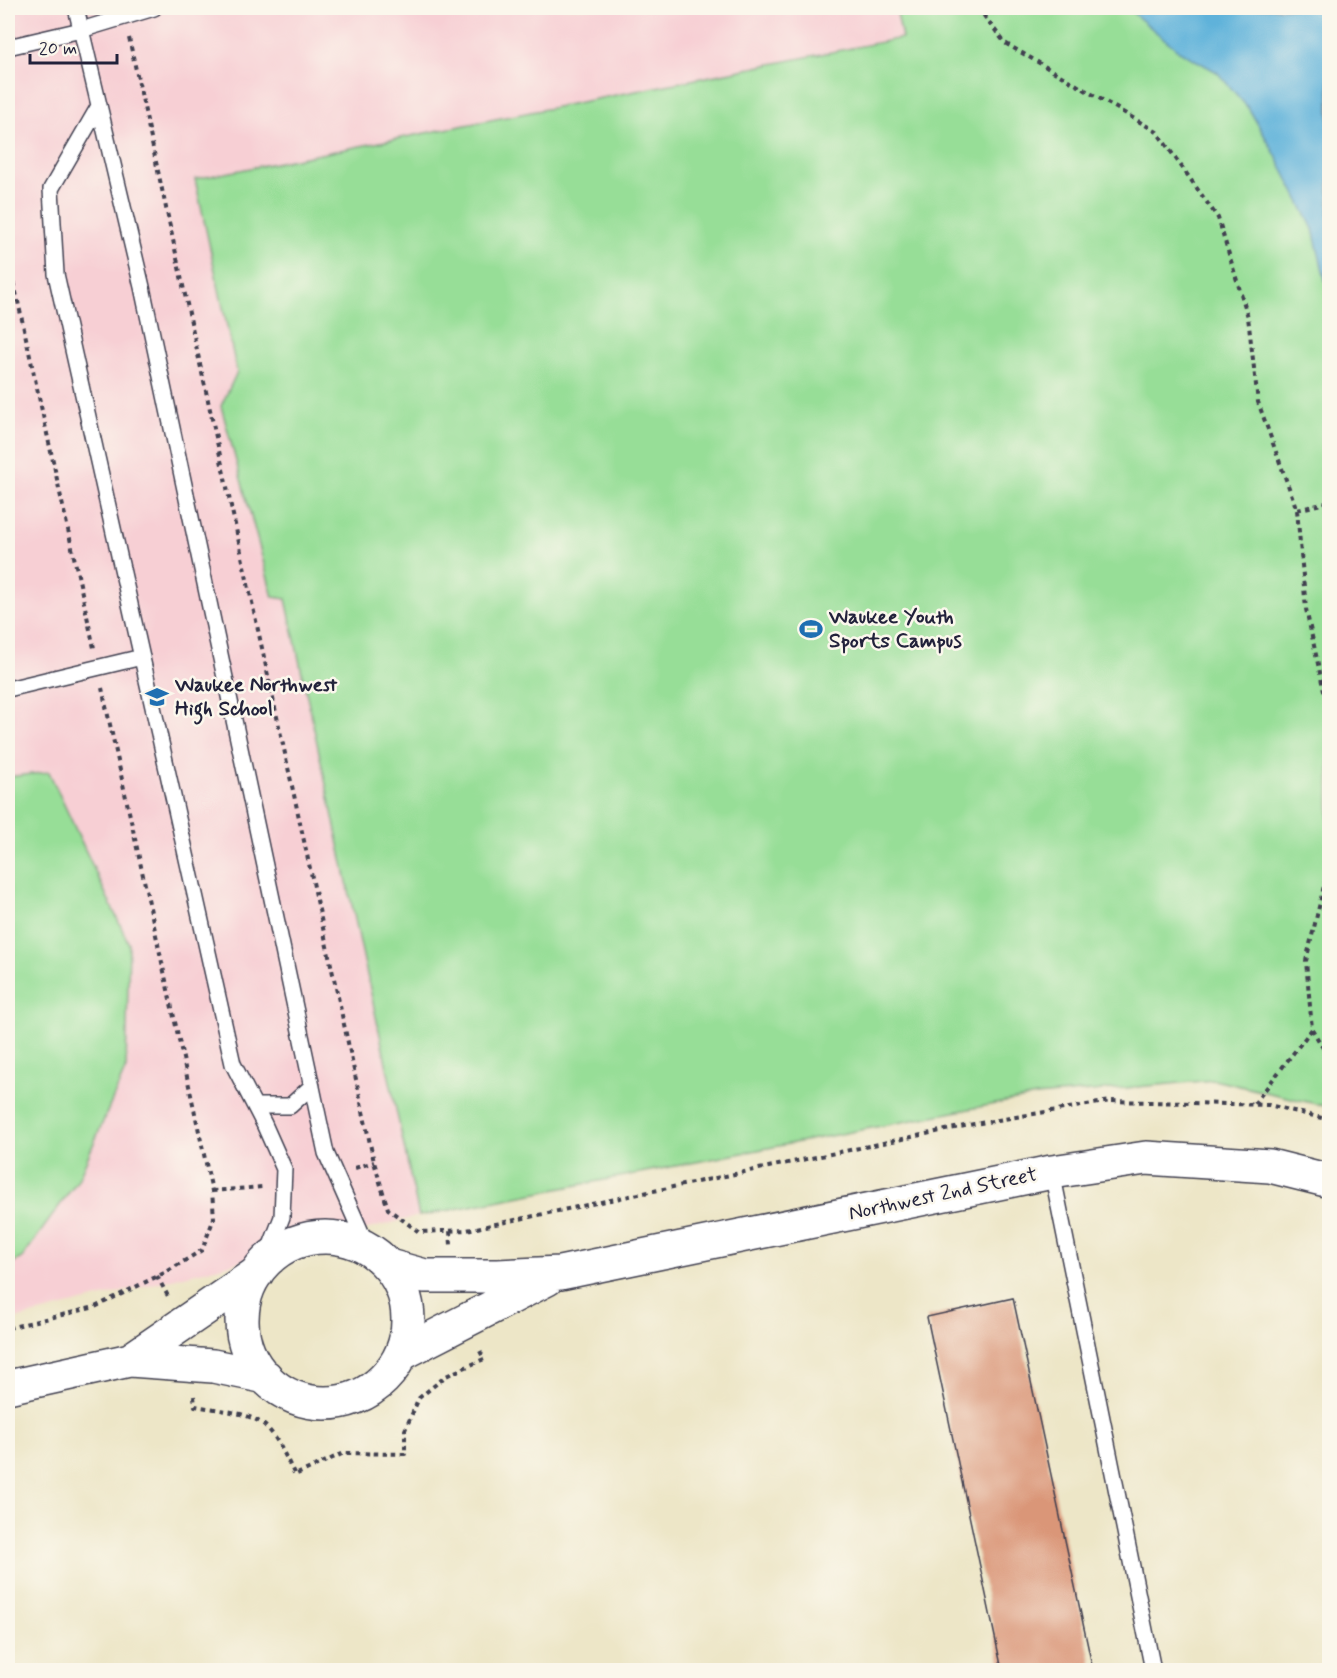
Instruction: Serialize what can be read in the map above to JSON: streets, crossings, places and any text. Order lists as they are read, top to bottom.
{
  "streets": {
    "street": ["Northwest 2nd Street"]
  },
  "places": {
    "sports": ["Waukee Youth Sports Campus"],
    "school or university": ["Waukee Northwest High School"]
  },
  "scale_bar": "20 m"
}
